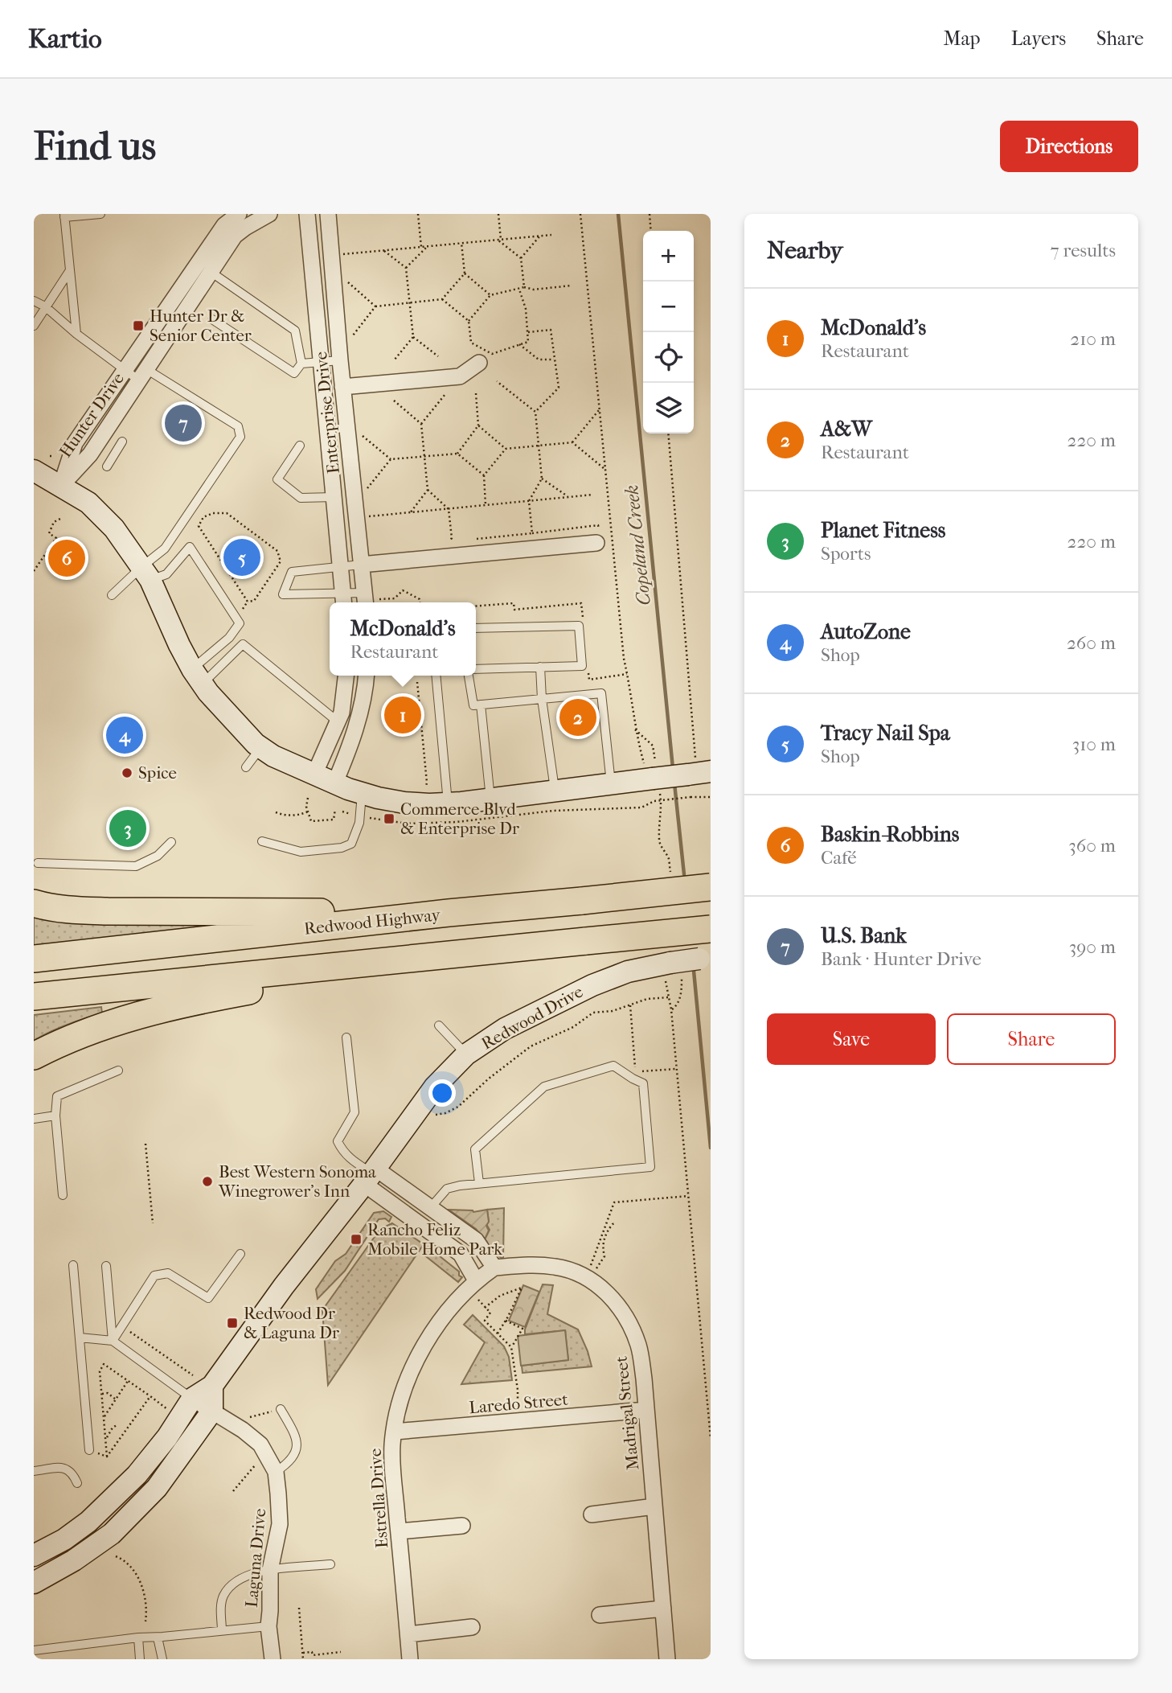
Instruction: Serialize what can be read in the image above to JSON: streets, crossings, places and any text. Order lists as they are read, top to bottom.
{
  "streets": {
    "highway": ["Redwood Highway"],
    "main road": ["Redwood Drive"],
    "street": [
      "Enterprise Drive",
      "Hunter Drive",
      "Laredo Street",
      "Madrigal Street",
      "Estrella Drive",
      "Laguna Drive"
    ]
  },
  "crossings": [
    ["Redwood Drive", "Laguna Drive"],
    ["Laredo Street", "Madrigal Street"],
    ["Laredo Street", "Estrella Drive"],
    ["Madrigal Street", "Estrella Drive"]
  ],
  "water": ["Copeland Creek"],
  "places": {
    "transit": [
      "Hunter Dr & Senior Center",
      "Commerce Blvd & Enterprise Dr",
      "Rancho Feliz Mobile Home Park",
      "Redwood Dr & Laguna Dr"
    ],
    "other": ["Spice", "Best Western Sonoma Winegrower's Inn"]
  },
  "page": {
    "header": "Kartio",
    "nav": ["Map", "Layers", "Share"],
    "buttons": [
      "Directions",
      ["Save", "Share"]
    ],
    "title": "Find us",
    "heading": ["Nearby", "7 results"],
    "map_buttons": ["+", "−"],
    "list": [
      {
        "mark": "1",
        "name": "McDonald's",
        "note": "Restaurant",
        "value": "210 m"
      },
      {
        "mark": "2",
        "name": "A&W",
        "note": "Restaurant",
        "value": "220 m"
      },
      {
        "mark": "3",
        "name": "Planet Fitness",
        "note": "Sports",
        "value": "220 m"
      },
      {
        "mark": "4",
        "name": "AutoZone",
        "note": "Shop",
        "value": "260 m"
      },
      {
        "mark": "5",
        "name": "Tracy Nail Spa",
        "note": "Shop",
        "value": "310 m"
      },
      {
        "mark": "6",
        "name": "Baskin-Robbins",
        "note": "Café",
        "value": "360 m"
      },
      {
        "mark": "7",
        "name": "U.S. Bank",
        "note": "Bank · Hunter Drive",
        "value": "390 m"
      }
    ],
    "pins": [
      "7",
      "5",
      "6",
      "1",
      "2",
      "4",
      "3"
    ],
    "popup": ["McDonald's", "Restaurant"]
  }
}
